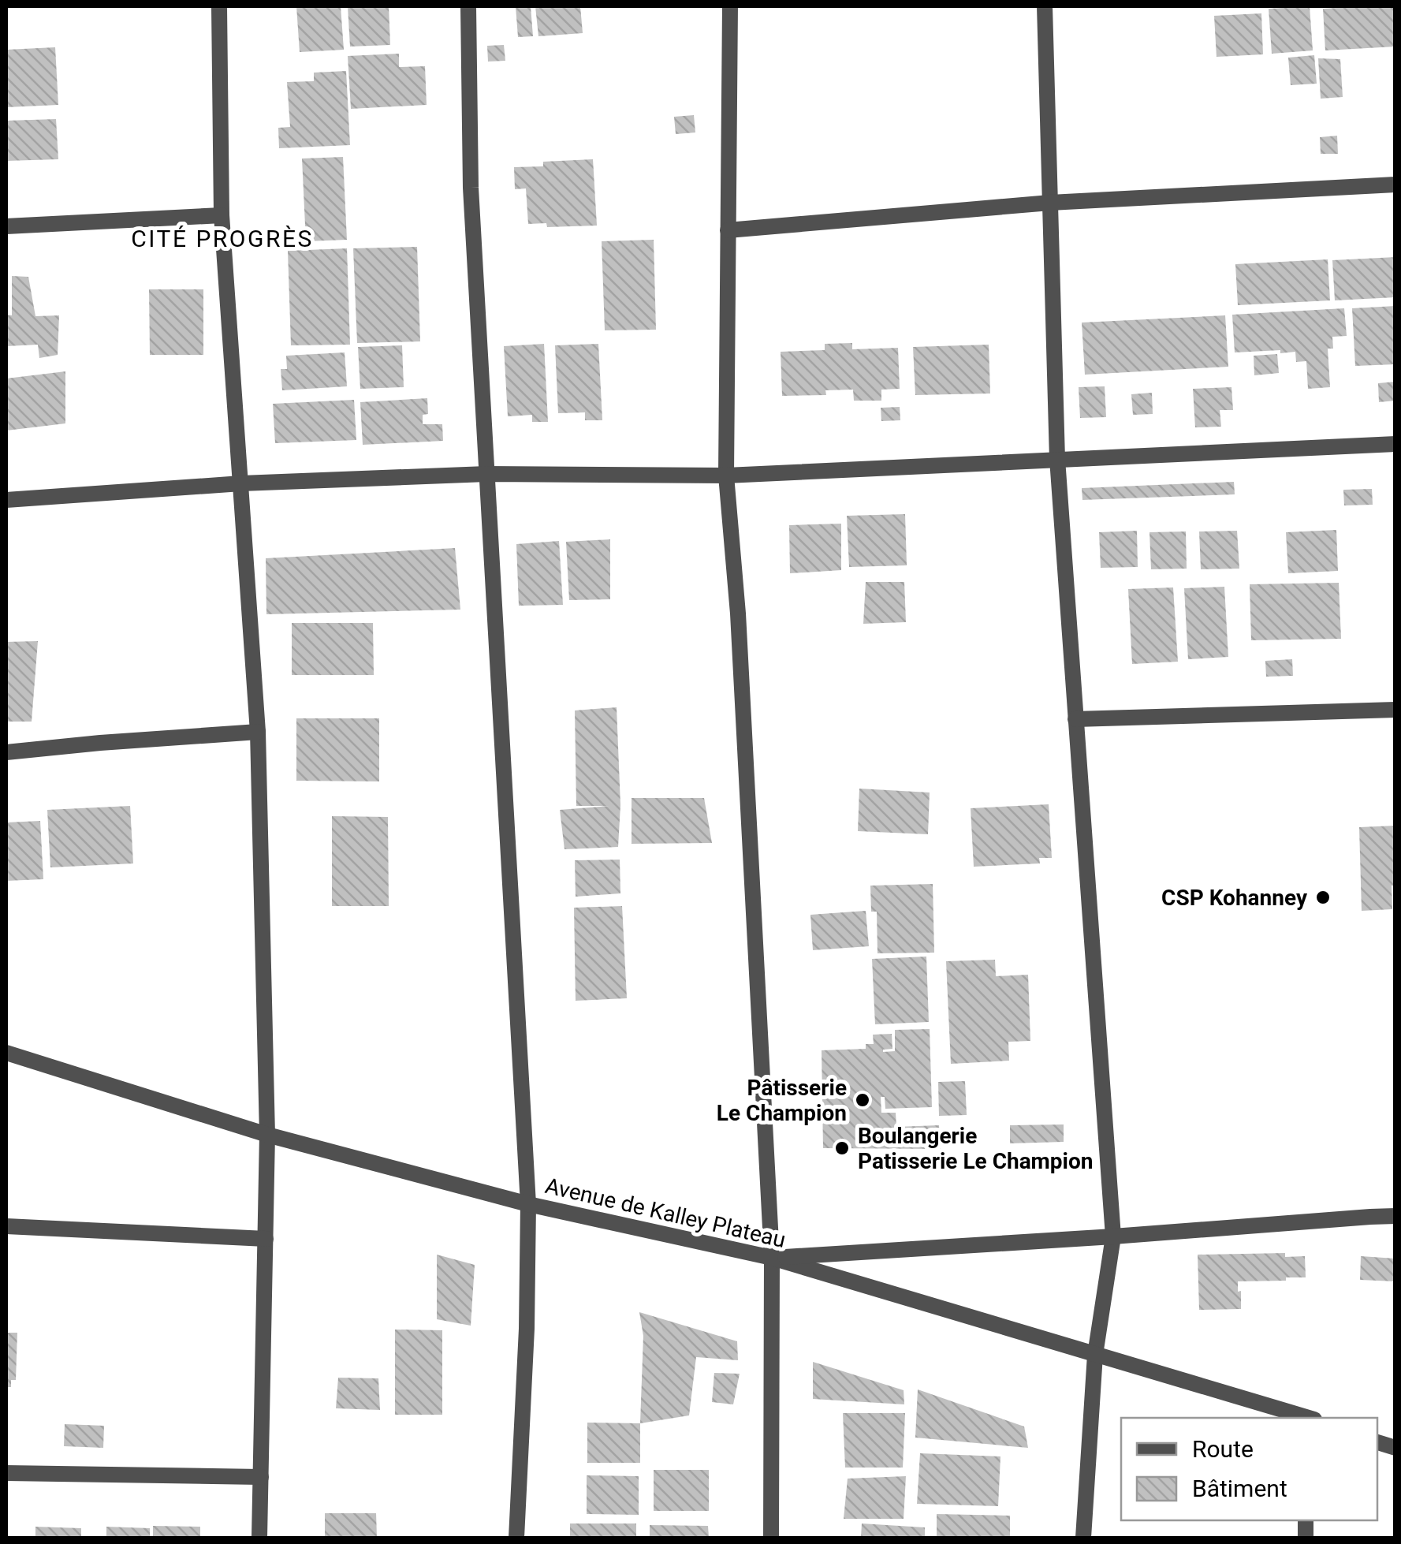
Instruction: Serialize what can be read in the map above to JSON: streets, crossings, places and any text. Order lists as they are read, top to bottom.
{
  "streets": {
    "street": ["Avenue de Kalley Plateau"]
  },
  "districts": ["CITÉ PROGRÈS"],
  "places": ["CSP Kohanney", "Pâtisserie Le Champion", "Boulangerie Patisserie Le Champion"],
  "legend": ["Route", "Bâtiment"]
}
